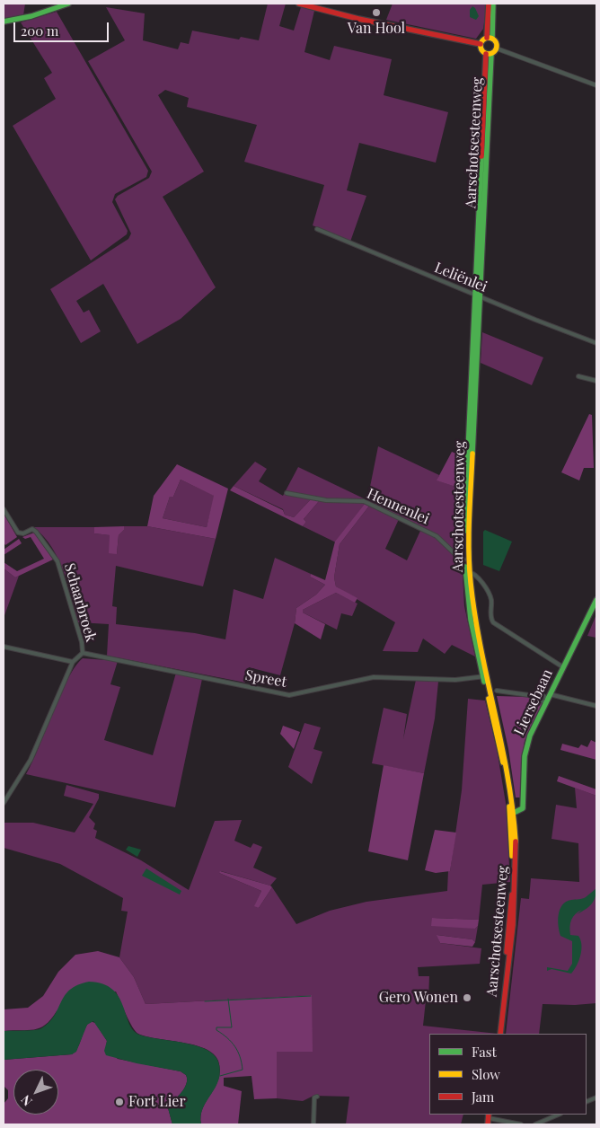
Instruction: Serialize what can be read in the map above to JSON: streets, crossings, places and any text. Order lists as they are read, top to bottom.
{
  "streets": {
    "main road": ["Aarschotsesteenweg", "Liersebaan"],
    "street": [
      "Leliënlei",
      "Hennenlei",
      "Schaarbroek",
      "Spreet"
    ]
  },
  "crossings": [
    ["Aarschotsesteenweg", "Leliënlei"],
    ["Aarschotsesteenweg", "Hennenlei"],
    ["Aarschotsesteenweg", "Spreet"],
    ["Aarschotsesteenweg", "Liersebaan"],
    ["Schaarbroek", "Spreet"]
  ],
  "places": ["Van Hool", "Gero Wonen", "Fort Lier"],
  "legend": ["Fast", "Slow", "Jam"],
  "scale_bar": "200 m",
  "north": "bottom left"
}
